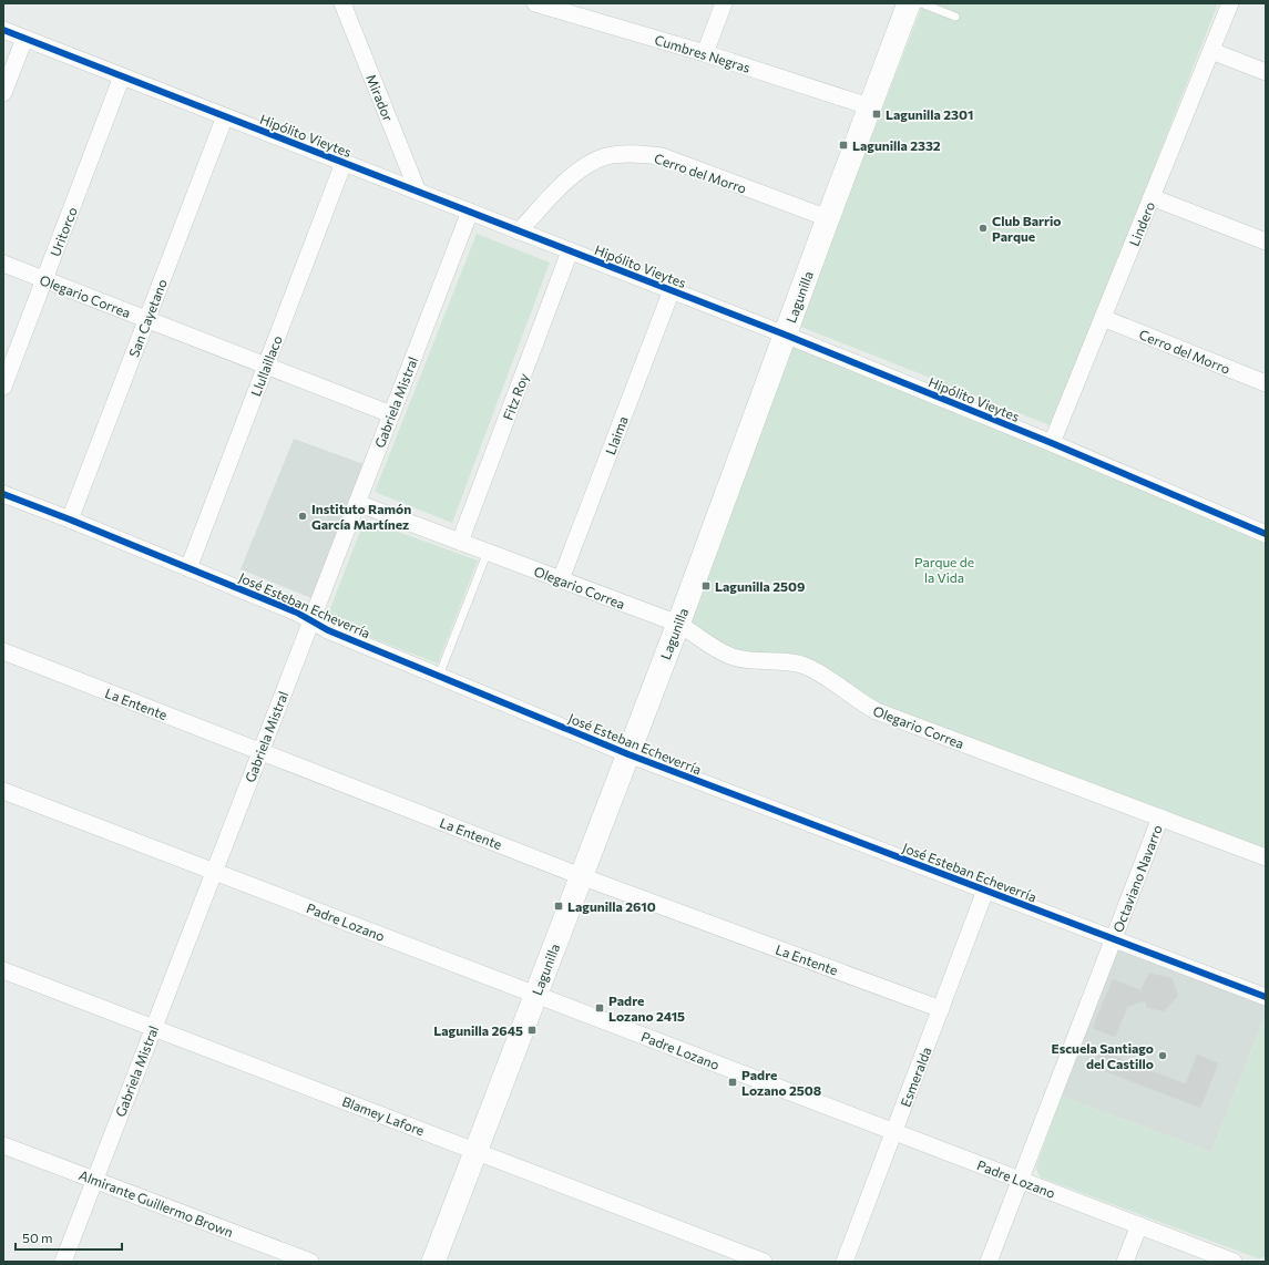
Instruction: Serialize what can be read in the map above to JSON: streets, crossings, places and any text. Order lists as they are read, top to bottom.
{
  "streets": {
    "main road": ["Lagunilla"],
    "street": [
      "Cumbres Negras",
      "Mirador",
      "Hipólito Vieytes",
      "Cerro del Morro",
      "Lindero",
      "Uritorco",
      "Olegario Correa",
      "San Cayetano",
      "Llullaillaco",
      "Fitz Roy",
      "Gabriela Mistral",
      "Llaima",
      "José Esteban Echeverría",
      "La Entente",
      "Octaviano Navarro",
      "Padre Lozano",
      "Esmeralda",
      "Blamey Lafore",
      "Almirante Guillermo Brown"
    ]
  },
  "crossings": [
    ["Cumbres Negras", "Lagunilla"],
    ["Mirador", "Hipólito Vieytes"],
    ["Hipólito Vieytes", "Cerro del Morro"],
    ["Hipólito Vieytes", "Lindero"],
    ["Hipólito Vieytes", "Uritorco"],
    ["Hipólito Vieytes", "Lagunilla"],
    ["Hipólito Vieytes", "San Cayetano"],
    ["Hipólito Vieytes", "Llullaillaco"],
    ["Hipólito Vieytes", "Fitz Roy"],
    ["Hipólito Vieytes", "Gabriela Mistral"],
    ["Hipólito Vieytes", "Llaima"],
    ["Cerro del Morro", "Lindero"],
    ["Cerro del Morro", "Lagunilla"],
    ["Uritorco", "Olegario Correa"],
    ["Olegario Correa", "Lagunilla"],
    ["Olegario Correa", "San Cayetano"],
    ["Olegario Correa", "Llullaillaco"],
    ["Olegario Correa", "Fitz Roy"],
    ["Olegario Correa", "Gabriela Mistral"],
    ["Olegario Correa", "Llaima"],
    ["Olegario Correa", "Octaviano Navarro"],
    ["Lagunilla", "José Esteban Echeverría"],
    ["Lagunilla", "La Entente"],
    ["Lagunilla", "Padre Lozano"],
    ["Lagunilla", "Blamey Lafore"],
    ["San Cayetano", "José Esteban Echeverría"],
    ["Llullaillaco", "José Esteban Echeverría"],
    ["Gabriela Mistral", "José Esteban Echeverría"],
    ["Gabriela Mistral", "La Entente"],
    ["Gabriela Mistral", "Padre Lozano"],
    ["Gabriela Mistral", "Blamey Lafore"],
    ["Gabriela Mistral", "Almirante Guillermo Brown"],
    ["José Esteban Echeverría", "Octaviano Navarro"],
    ["José Esteban Echeverría", "Esmeralda"],
    ["La Entente", "Esmeralda"],
    ["Octaviano Navarro", "Padre Lozano"],
    ["Padre Lozano", "Esmeralda"]
  ],
  "parks": ["Parque de la Vida"],
  "places": {
    "transit": [
      "Lagunilla 2301",
      "Lagunilla 2332",
      "Lagunilla 2509",
      "Lagunilla 2610",
      "Padre Lozano 2415",
      "Lagunilla 2645",
      "Padre Lozano 2508"
    ],
    "other": ["Club Barrio Parque", "Instituto Ramón García Martínez", "Escuela Santiago del Castillo"]
  },
  "scale_bar": "50 m"
}
